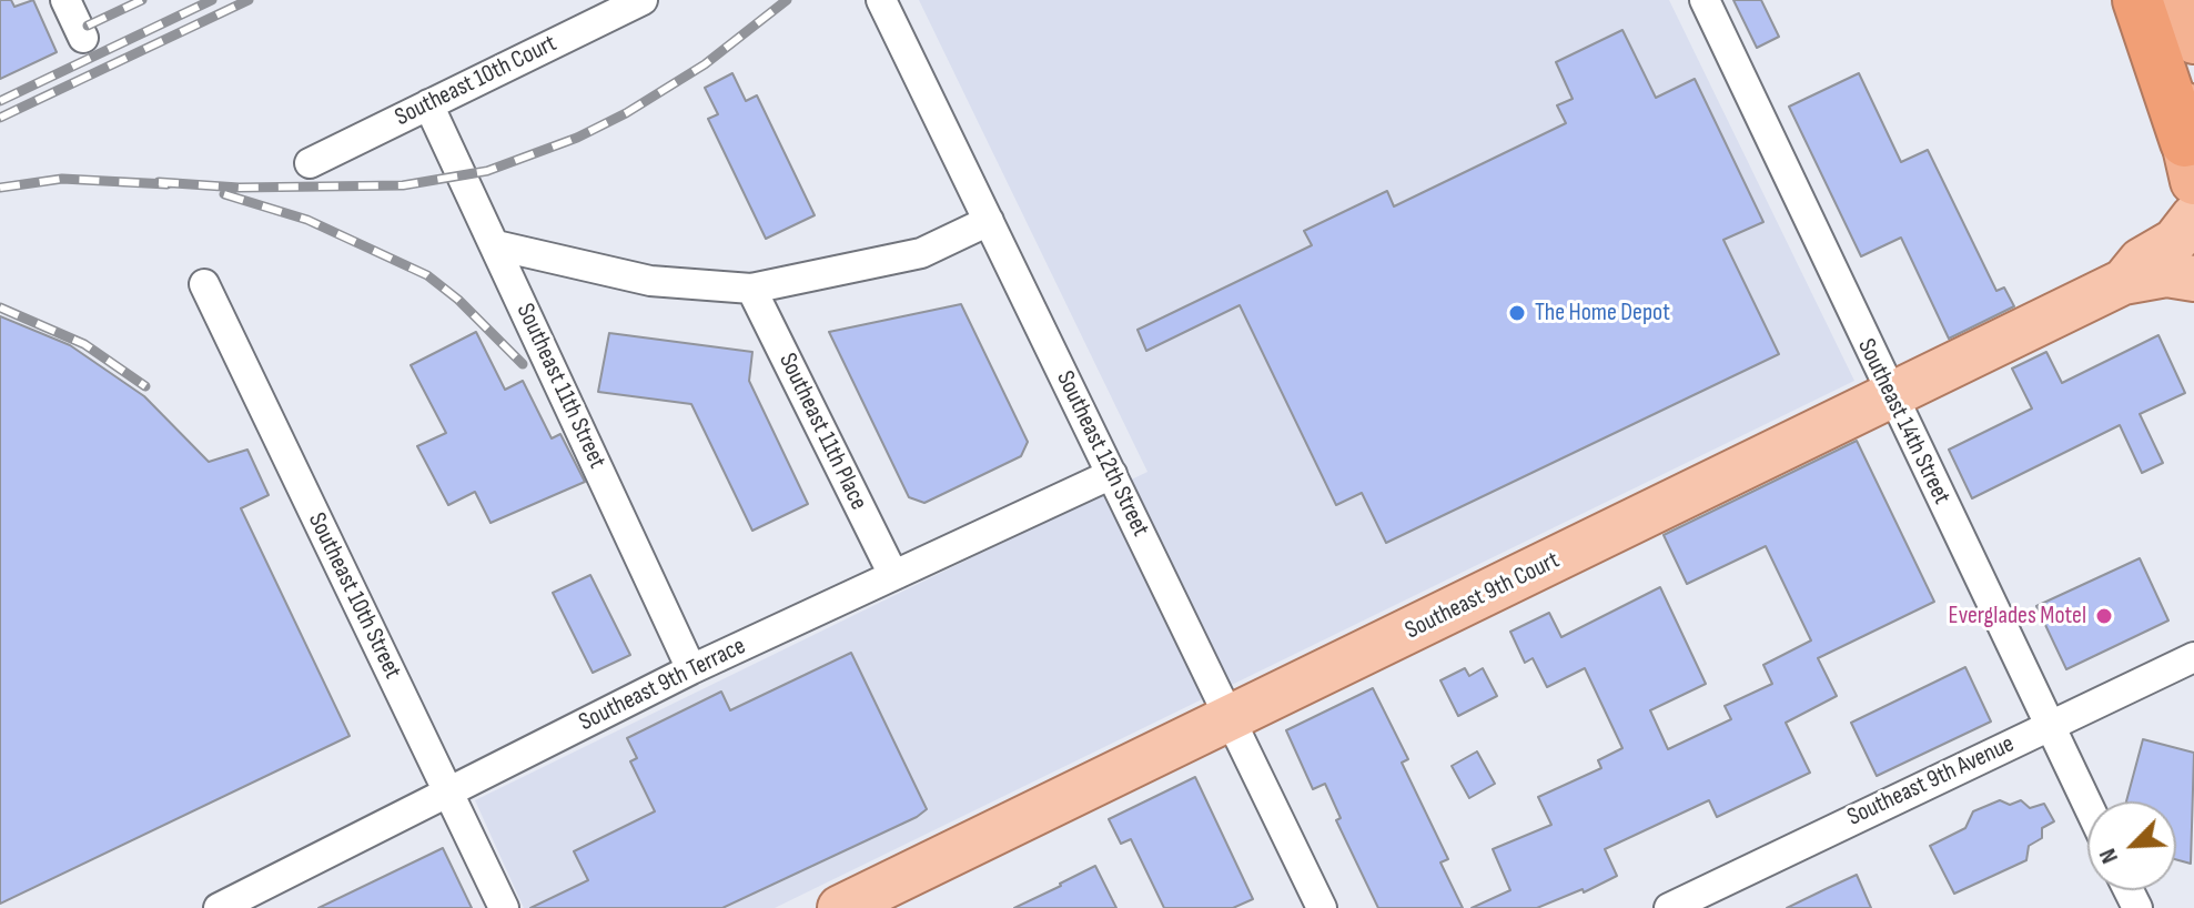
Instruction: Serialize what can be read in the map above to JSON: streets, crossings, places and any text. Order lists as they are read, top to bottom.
{
  "streets": {
    "main road": ["Southeast 9th Court"],
    "street": [
      "Southeast 10th Court",
      "Southeast 11th Street",
      "Southeast 14th Street",
      "Southeast 11th Place",
      "Southeast 12th Street",
      "Southeast 10th Street",
      "Southeast 9th Terrace",
      "Southeast 9th Avenue"
    ]
  },
  "crossings": [
    ["Southeast 10th Court", "Southeast 11th Street"],
    ["Southeast 11th Street", "Southeast 9th Terrace"],
    ["Southeast 14th Street", "Southeast 9th Court"],
    ["Southeast 14th Street", "Southeast 9th Avenue"],
    ["Southeast 11th Place", "Southeast 9th Terrace"],
    ["Southeast 12th Street", "Southeast 9th Court"],
    ["Southeast 12th Street", "Southeast 9th Terrace"],
    ["Southeast 10th Street", "Southeast 9th Terrace"]
  ],
  "places": ["The Home Depot", "Everglades Motel"],
  "north": "bottom left"
}
